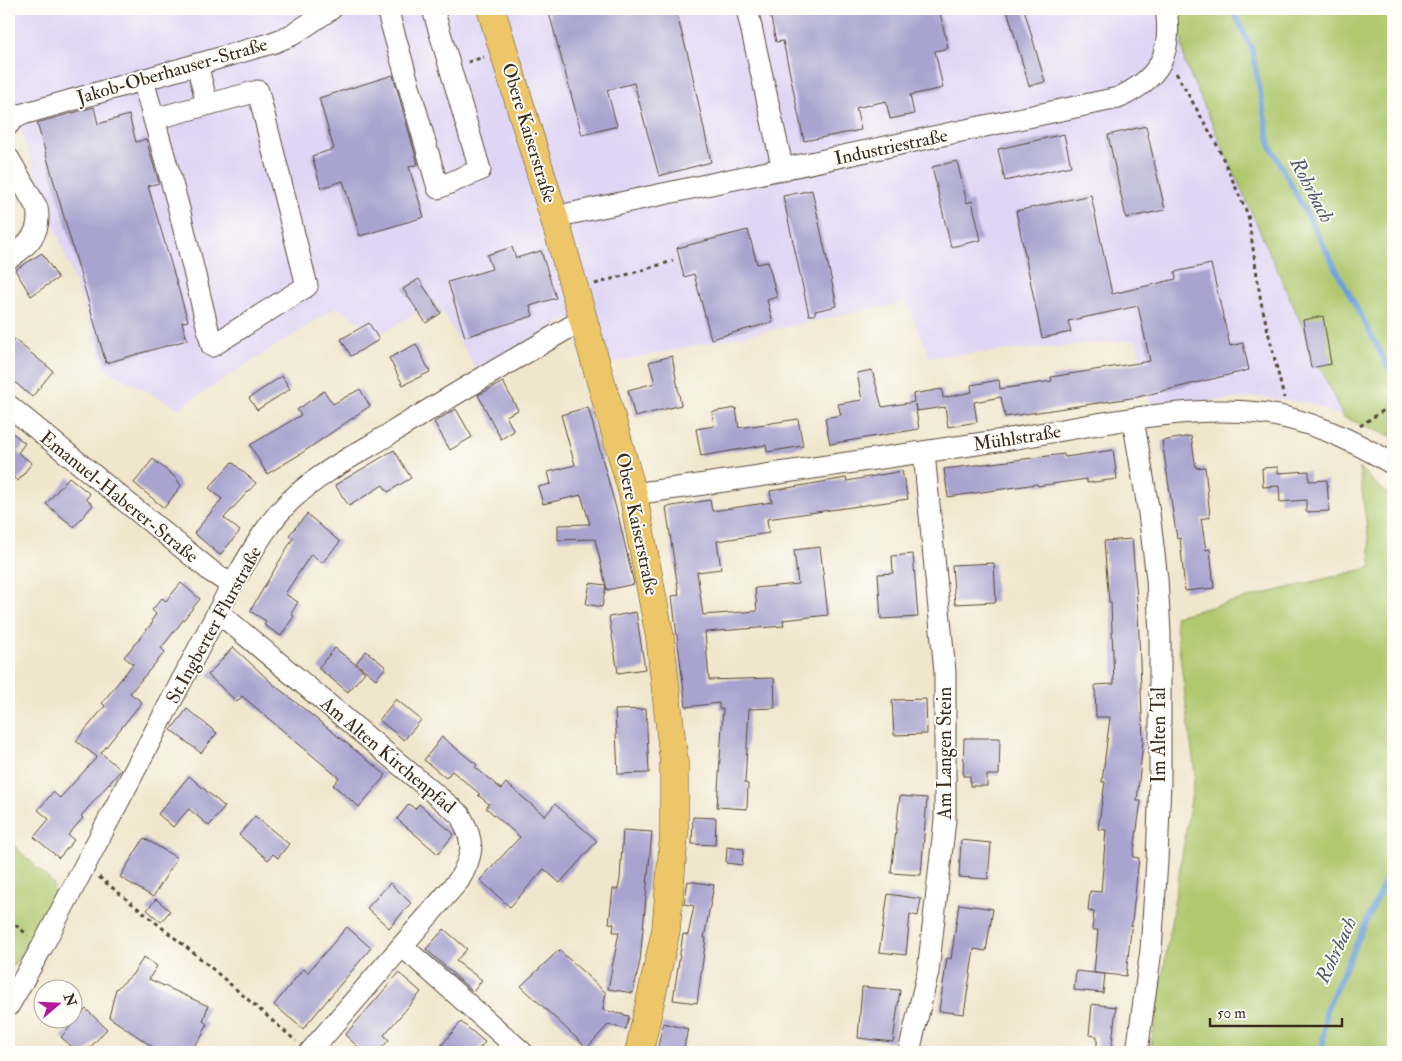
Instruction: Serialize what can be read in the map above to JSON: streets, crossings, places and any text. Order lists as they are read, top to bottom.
{
  "streets": {
    "main road": ["Obere Kaiserstraße"],
    "street": [
      "Jakob-Oberhauser-Straße",
      "Industriestraße",
      "Mühlstraße",
      "Emanuel-Haberer-Straße",
      "St.Ingberter Flurstraße",
      "Im Alten Tal",
      "Am Langen Stein",
      "Am Alten Kirchenpfad"
    ]
  },
  "crossings": [
    ["Obere Kaiserstraße", "Industriestraße"],
    ["Obere Kaiserstraße", "Mühlstraße"],
    ["Obere Kaiserstraße", "St.Ingberter Flurstraße"],
    ["Mühlstraße", "Im Alten Tal"],
    ["Mühlstraße", "Am Langen Stein"],
    ["Emanuel-Haberer-Straße", "St.Ingberter Flurstraße"],
    ["St.Ingberter Flurstraße", "Am Alten Kirchenpfad"]
  ],
  "water": ["Rohrbach"],
  "scale_bar": "50 m",
  "north": "right"
}
